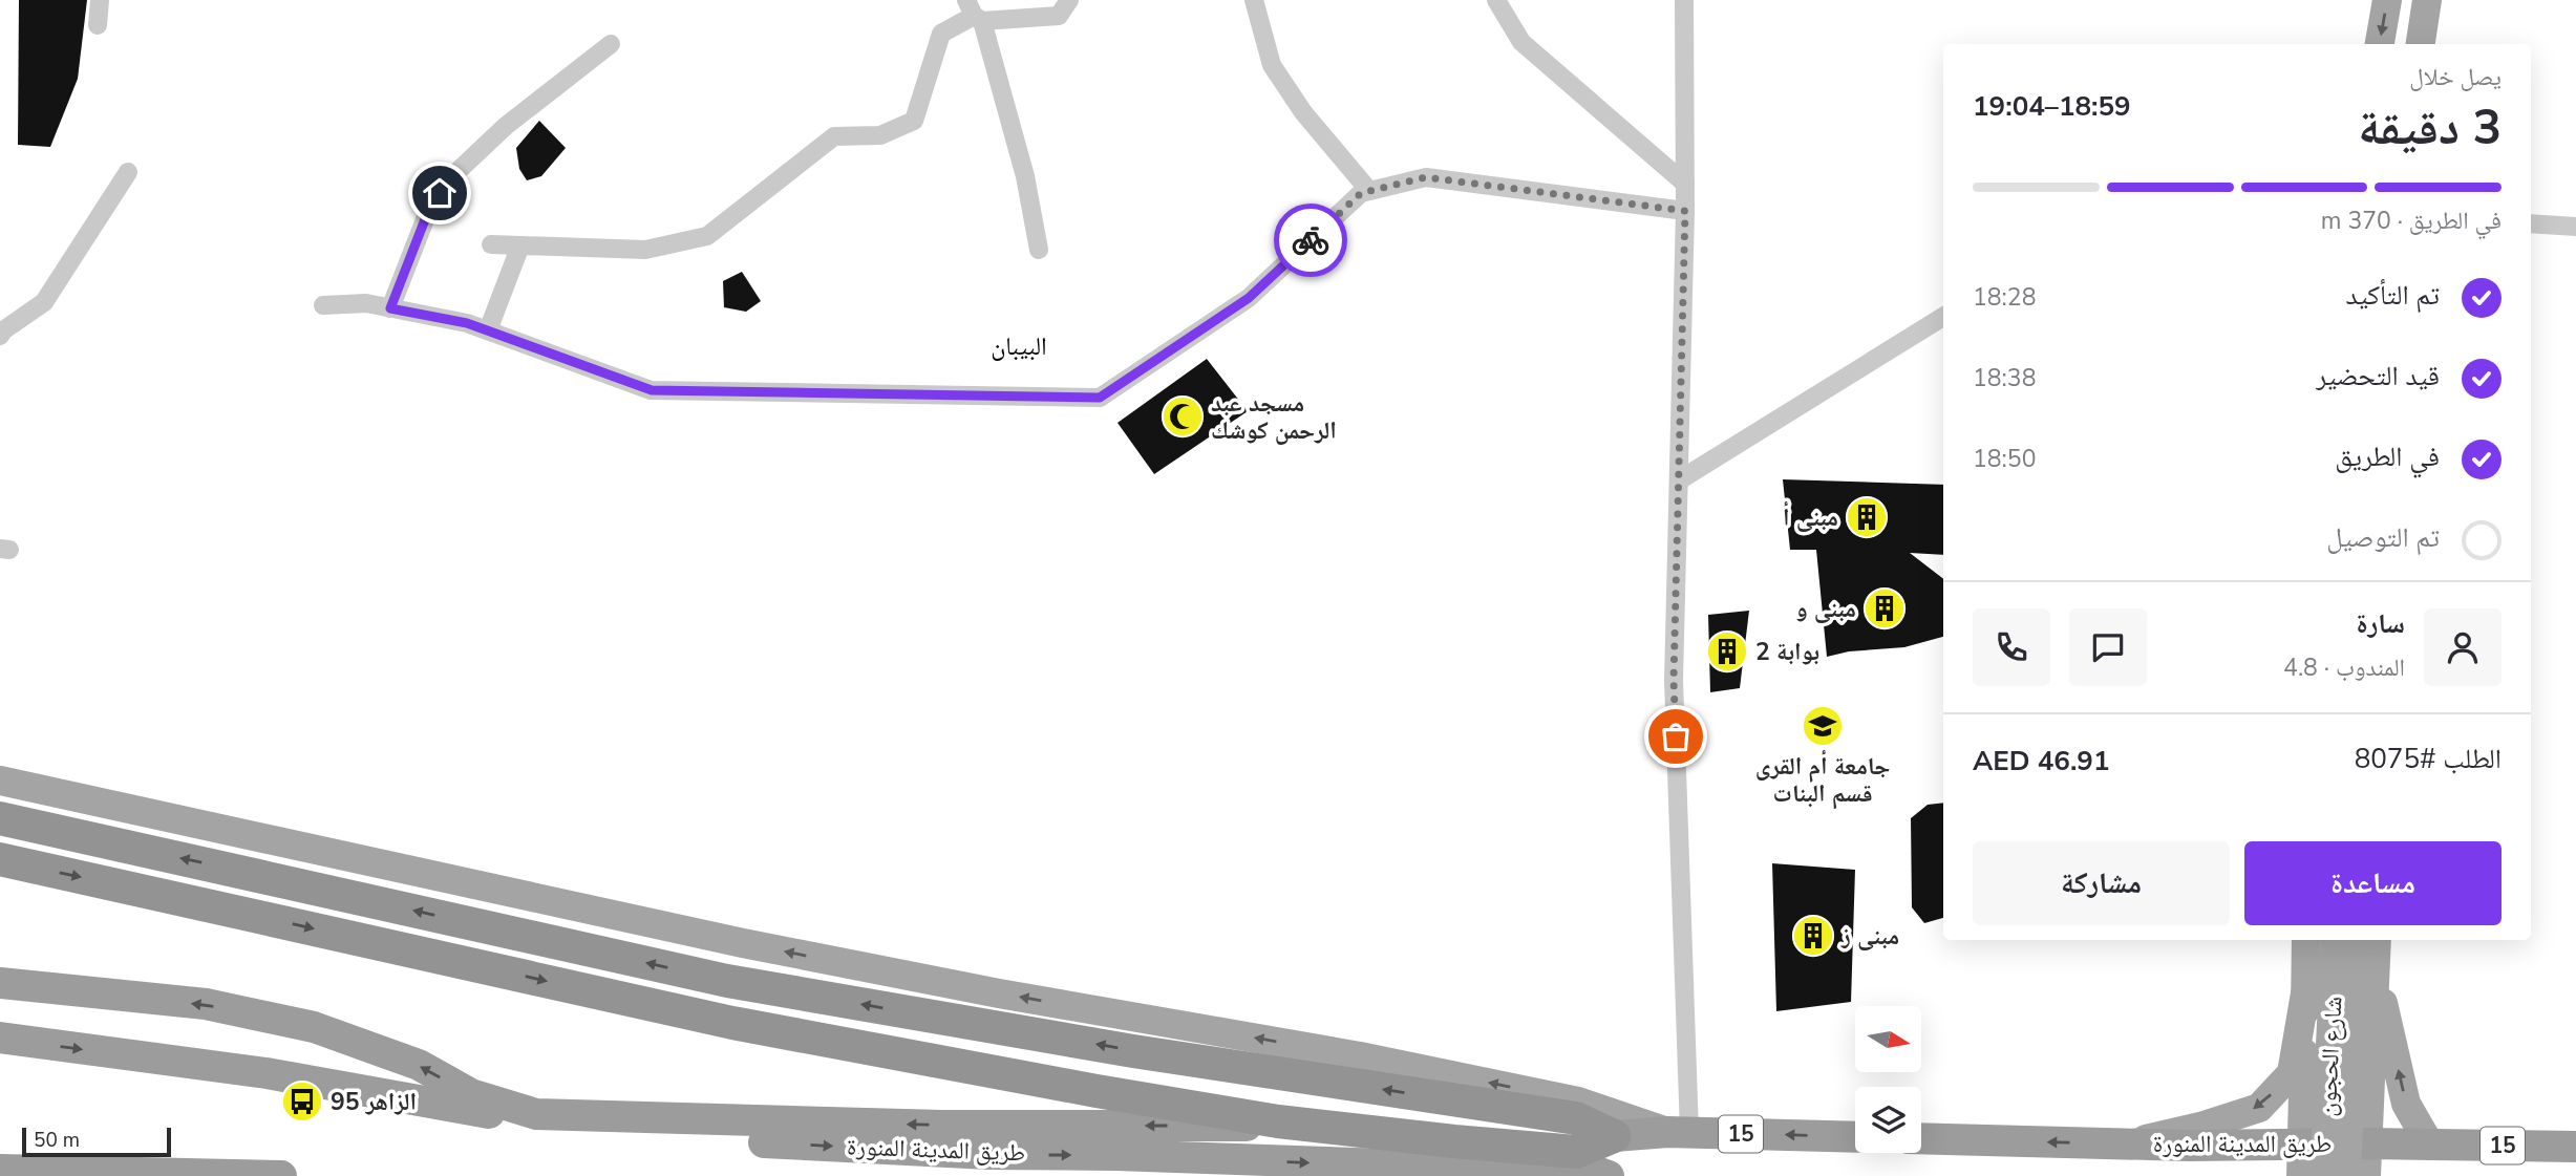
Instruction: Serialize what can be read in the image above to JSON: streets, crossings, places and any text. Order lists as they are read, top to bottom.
{
  "streets": {
    "highway": ["15", "طريق المدينة المنورة"],
    "main road": ["شارع الحجون"]
  },
  "districts": ["البيبان"],
  "places": {
    "mosque": ["مسجد عبد الرحمن كوشك"],
    "building": [
      "مبنى أ",
      "مبنى و",
      "بوابة 2",
      "مبنى ز"
    ],
    "school or university": ["جامعة أم القرى قسم البنات"],
    "bus stop": ["الزاهر 95"]
  },
  "scale_bar": "50 m",
  "north": "right",
  "page": {
    "heading": ["3 دقيقة", "يصل خلال", "18:59–19:04"],
    "panel": [
      "سارة",
      "المندوب · 4.8",
      "الطلب #8075",
      "AED 46.91"
    ],
    "bar": "في الطريق · 370 m",
    "list": [
      ["تم التأكيد", "18:28"],
      ["قيد التحضير", "18:38"],
      ["في الطريق", "18:50"],
      "تم التوصيل"
    ],
    "buttons": ["مساعدة", "مشاركة"],
    "scale": "50 m"
  }
}
